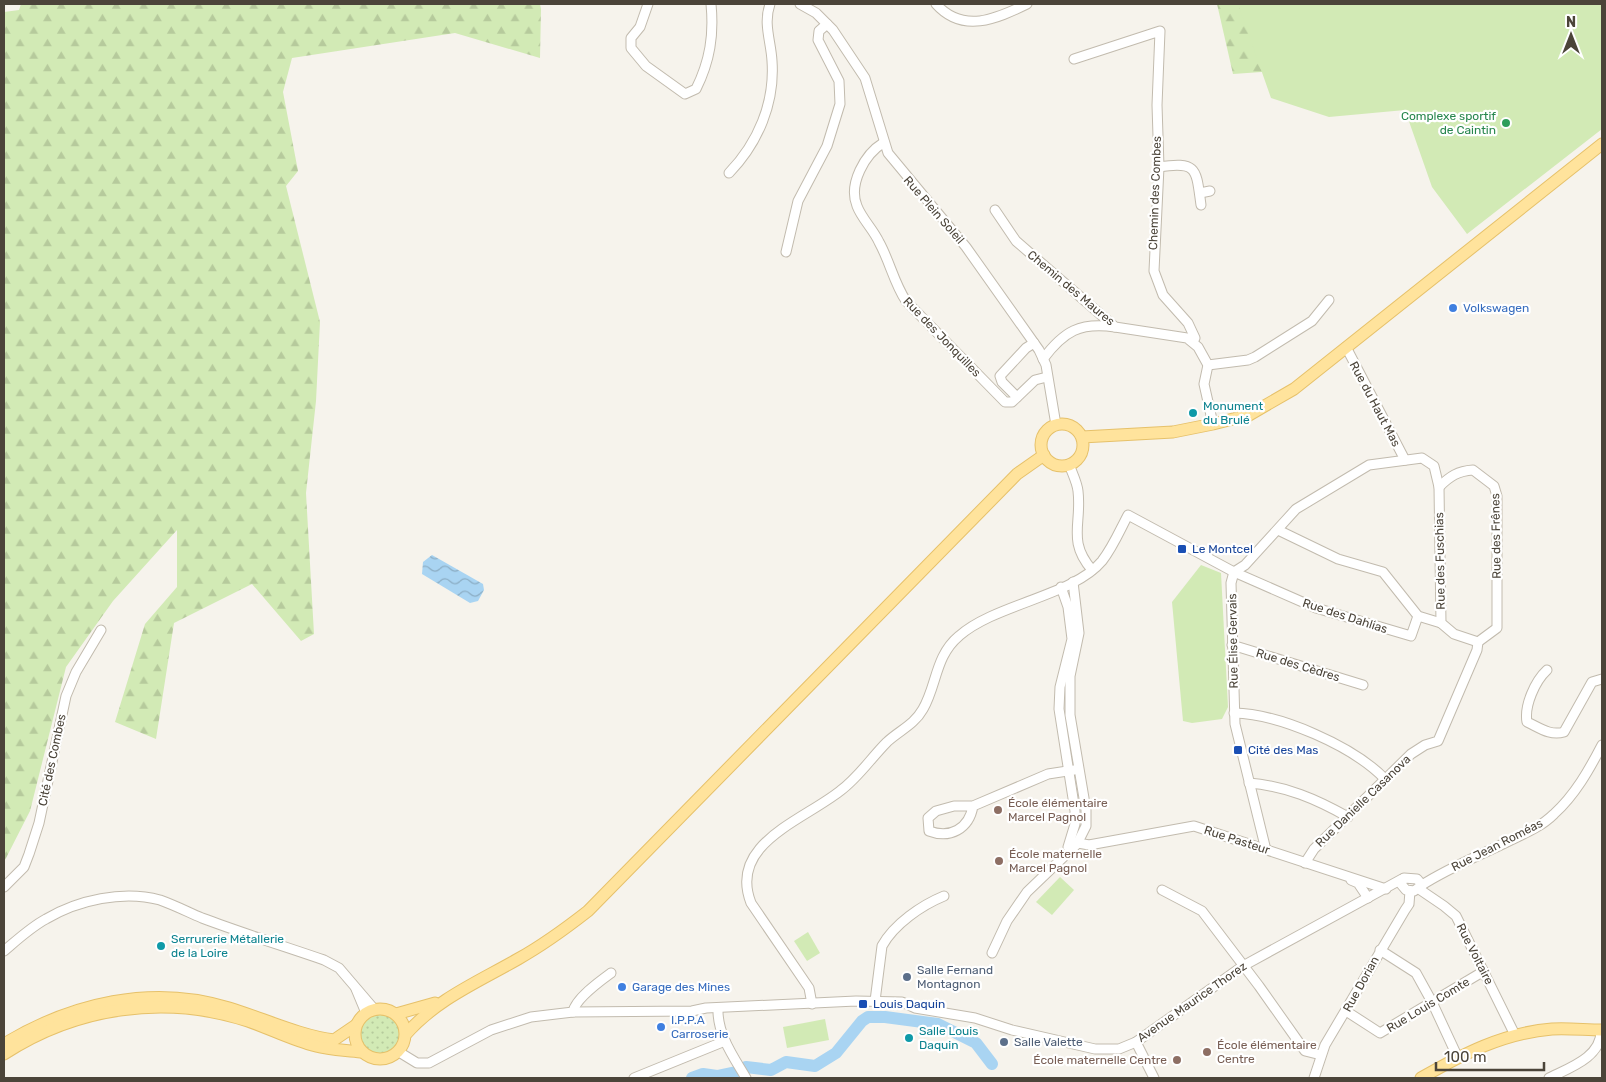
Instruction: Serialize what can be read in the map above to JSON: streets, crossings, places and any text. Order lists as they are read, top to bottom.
{
  "streets": {
    "street": [
      "Chemin des Combes",
      "Rue Plein Soleil",
      "Chemin des Maures",
      "Rue des Jonquilles",
      "Rue du Haut Mas",
      "Rue des Frênes",
      "Rue des Fuschias",
      "Rue des Dahlias",
      "Rue Élise Gervais",
      "Rue des Cèdres",
      "Cité des Combes",
      "Rue Danielle Casanova",
      "Rue Pasteur",
      "Rue Jean Roméas",
      "Rue Voltaire",
      "Rue Dorian",
      "Avenue Maurice Thorez",
      "Rue Louis Comte"
    ]
  },
  "crossings": [
    ["Chemin des Combes", "Chemin des Maures"],
    ["Rue Plein Soleil", "Rue des Jonquilles"],
    ["Rue des Frênes", "Rue des Fuschias"],
    ["Rue des Frênes", "Rue Danielle Casanova"],
    ["Rue des Fuschias", "Rue Danielle Casanova"],
    ["Rue des Dahlias", "Rue Élise Gervais"],
    ["Rue Élise Gervais", "Rue des Cèdres"],
    ["Rue Élise Gervais", "Rue Pasteur"],
    ["Rue Danielle Casanova", "Rue Pasteur"],
    ["Rue Pasteur", "Avenue Maurice Thorez"],
    ["Rue Jean Roméas", "Rue Voltaire"],
    ["Rue Jean Roméas", "Rue Dorian"],
    ["Rue Jean Roméas", "Avenue Maurice Thorez"],
    ["Rue Voltaire", "Rue Dorian"],
    ["Rue Voltaire", "Avenue Maurice Thorez"],
    ["Rue Voltaire", "Rue Louis Comte"],
    ["Rue Dorian", "Avenue Maurice Thorez"],
    ["Rue Dorian", "Rue Louis Comte"]
  ],
  "places": {
    "other": [
      "Complexe sportif de Caintin",
      "Volkswagen",
      "Monument du Brulé",
      "École élémentaire Marcel Pagnol",
      "École maternelle Marcel Pagnol",
      "Serrurerie Métallerie de la Loire",
      "Salle Fernand Montagnon",
      "Garage des Mines",
      "I.P.P.A Carroserie",
      "Salle Louis Daquin",
      "Salle Valette",
      "École élémentaire Centre",
      "École maternelle Centre"
    ],
    "transit": ["Le Montcel", "Cité des Mas", "Louis Daquin"]
  },
  "scale_bar": "100 m",
  "north": "top"
}
